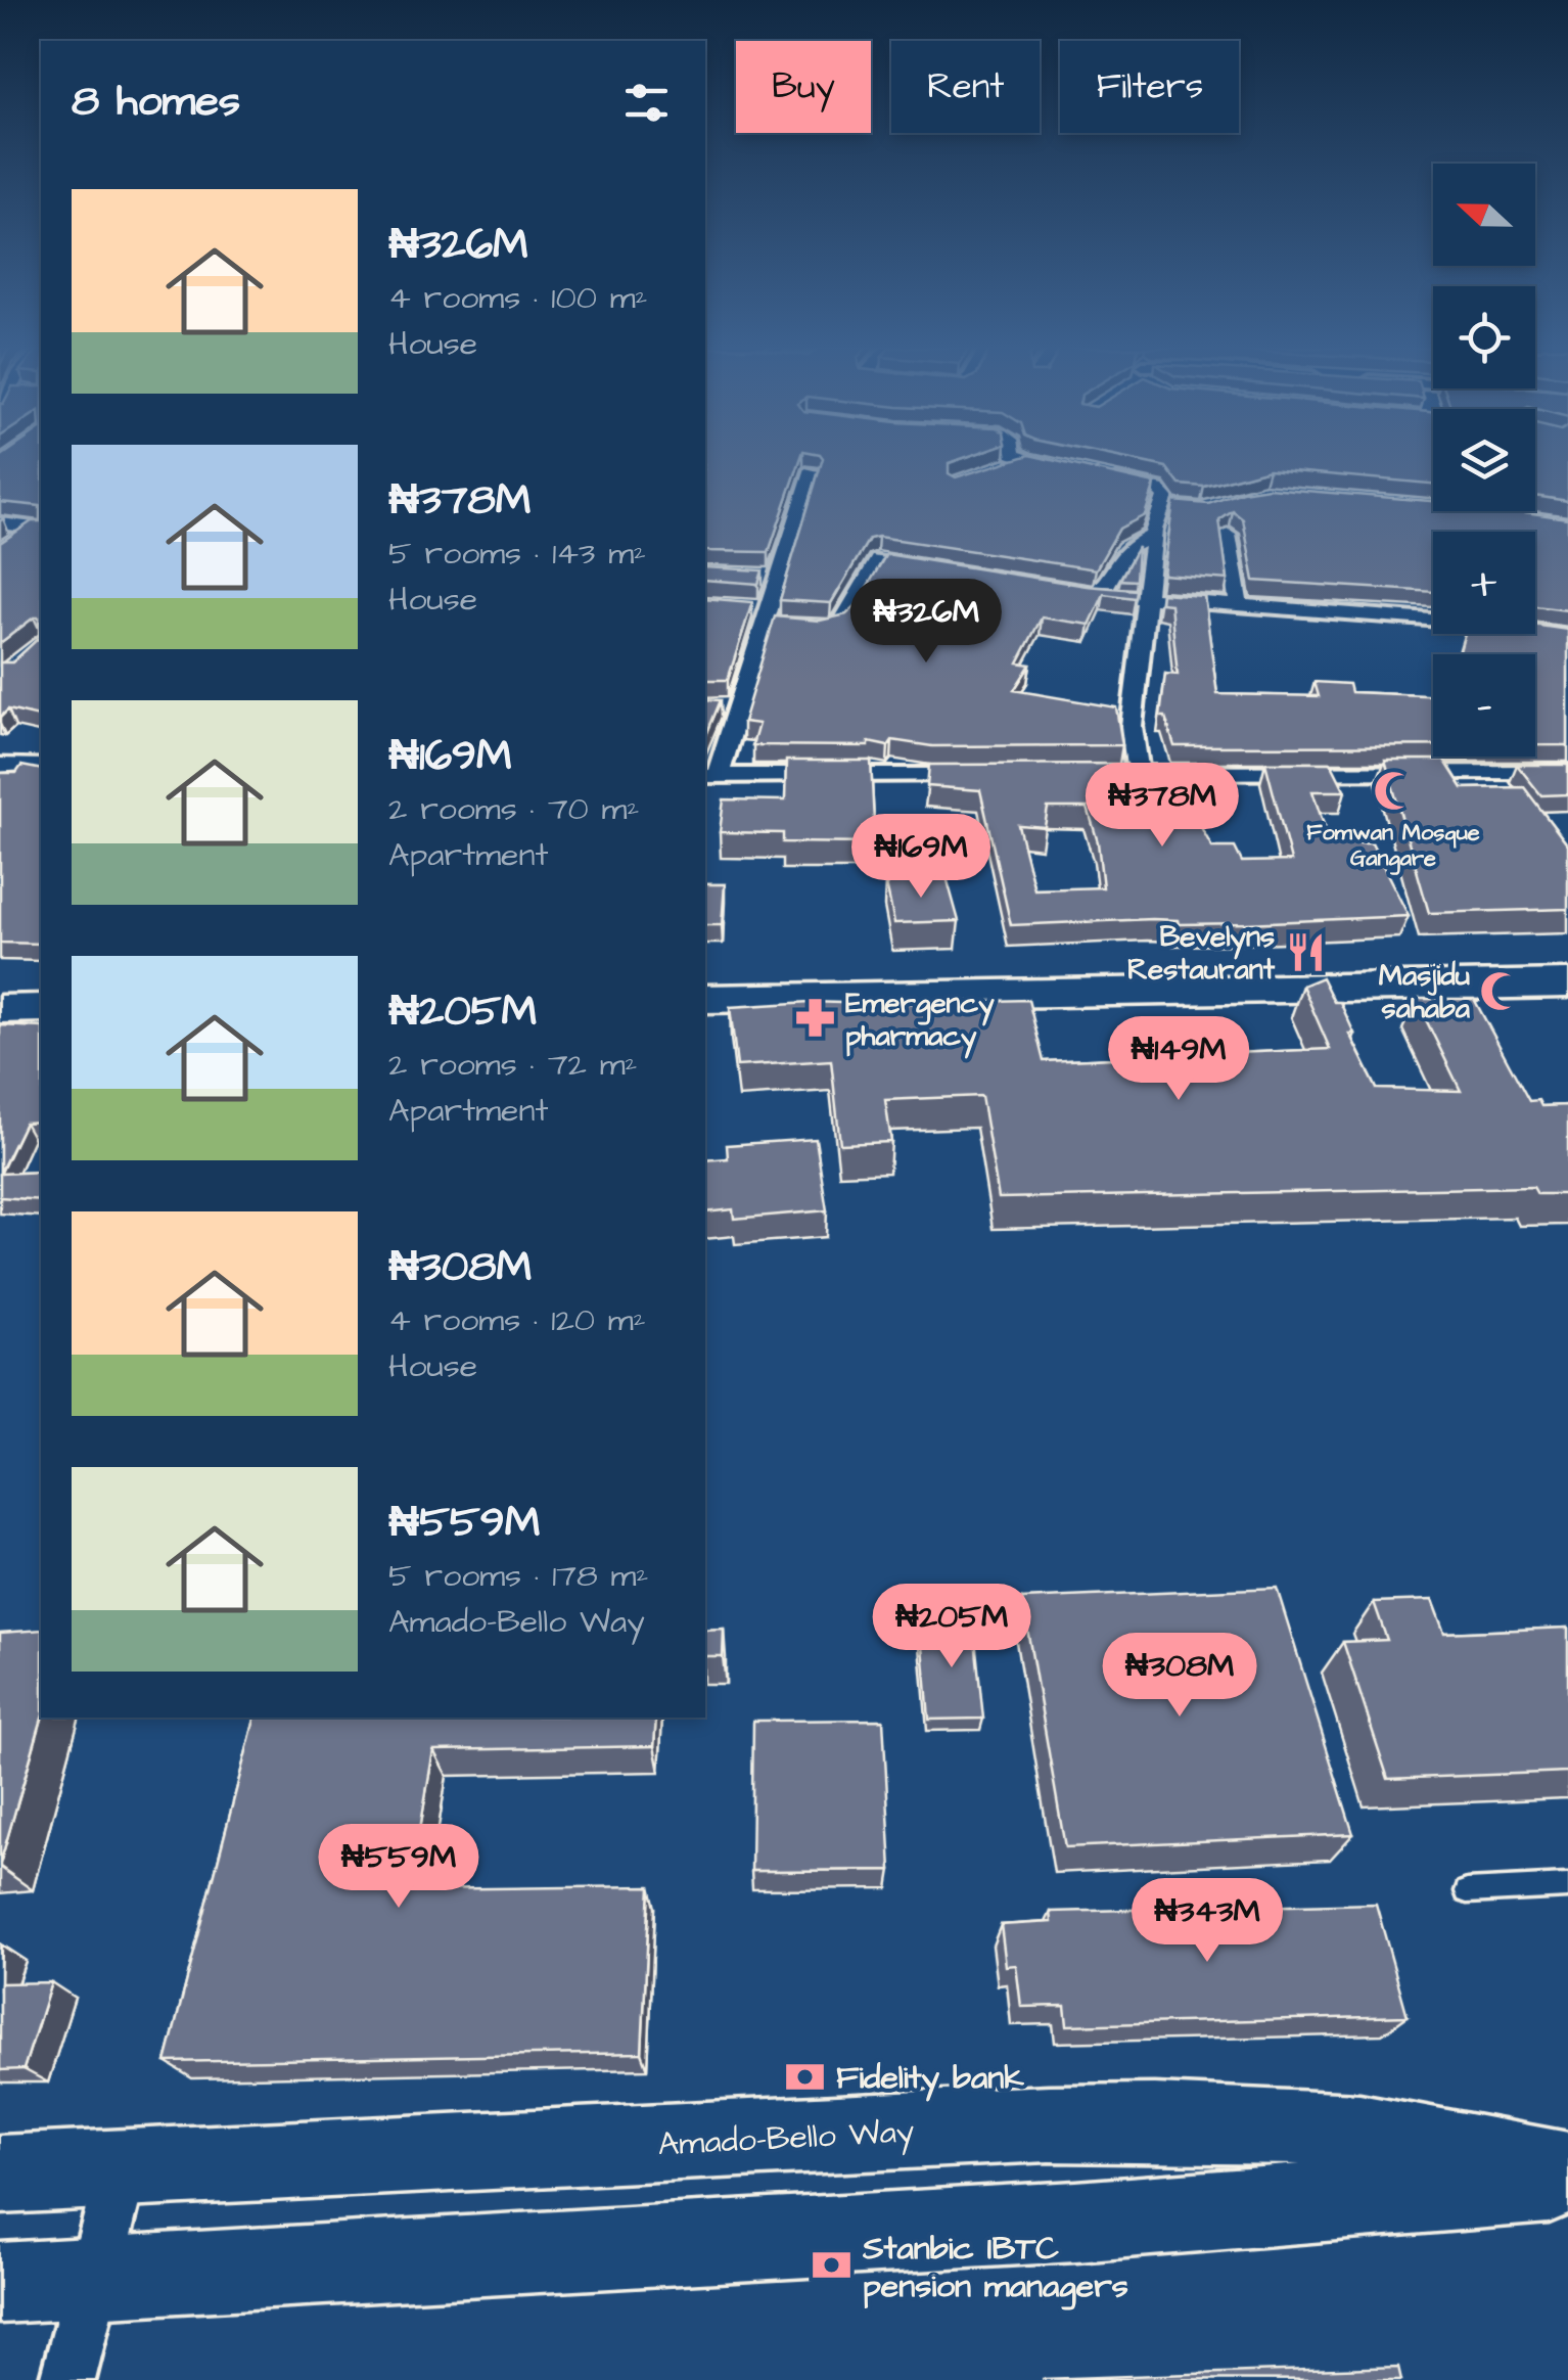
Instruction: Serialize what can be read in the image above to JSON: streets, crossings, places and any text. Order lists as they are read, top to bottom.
{
  "streets": {
    "main road": ["Amado-Bello Way"]
  },
  "places": {
    "mosque": ["Fomwan Mosque Gangare", "Masjidu sahaba"],
    "restaurant": ["Bevelyns Restaurant"],
    "pharmacy": ["Emergency pharmacy"],
    "bank": ["Fidelity bank", "Stanbic IBTC pension managers"]
  },
  "north": "left",
  "page": {
    "chip": ["Buy", "Rent", "Filters"],
    "heading": "8 homes",
    "map_buttons": ["+", "−"],
    "list": [
      {
        "name": "₦326M",
        "note": "4 rooms · 100 m² · House"
      },
      {
        "name": "₦378M",
        "note": "5 rooms · 143 m² · House"
      },
      {
        "name": "₦169M",
        "note": "2 rooms · 70 m² · Apartment"
      },
      {
        "name": "₦205M",
        "note": "2 rooms · 72 m² · Apartment"
      },
      {
        "name": "₦308M",
        "note": "4 rooms · 120 m² · House"
      },
      {
        "name": "₦559M",
        "note": "5 rooms · 178 m² · Amado-Bello Way"
      }
    ],
    "price": [
      "₦326M",
      "₦378M",
      "₦169M",
      "₦149M",
      "₦205M",
      "₦308M",
      "₦559M",
      "₦343M"
    ]
  }
}
